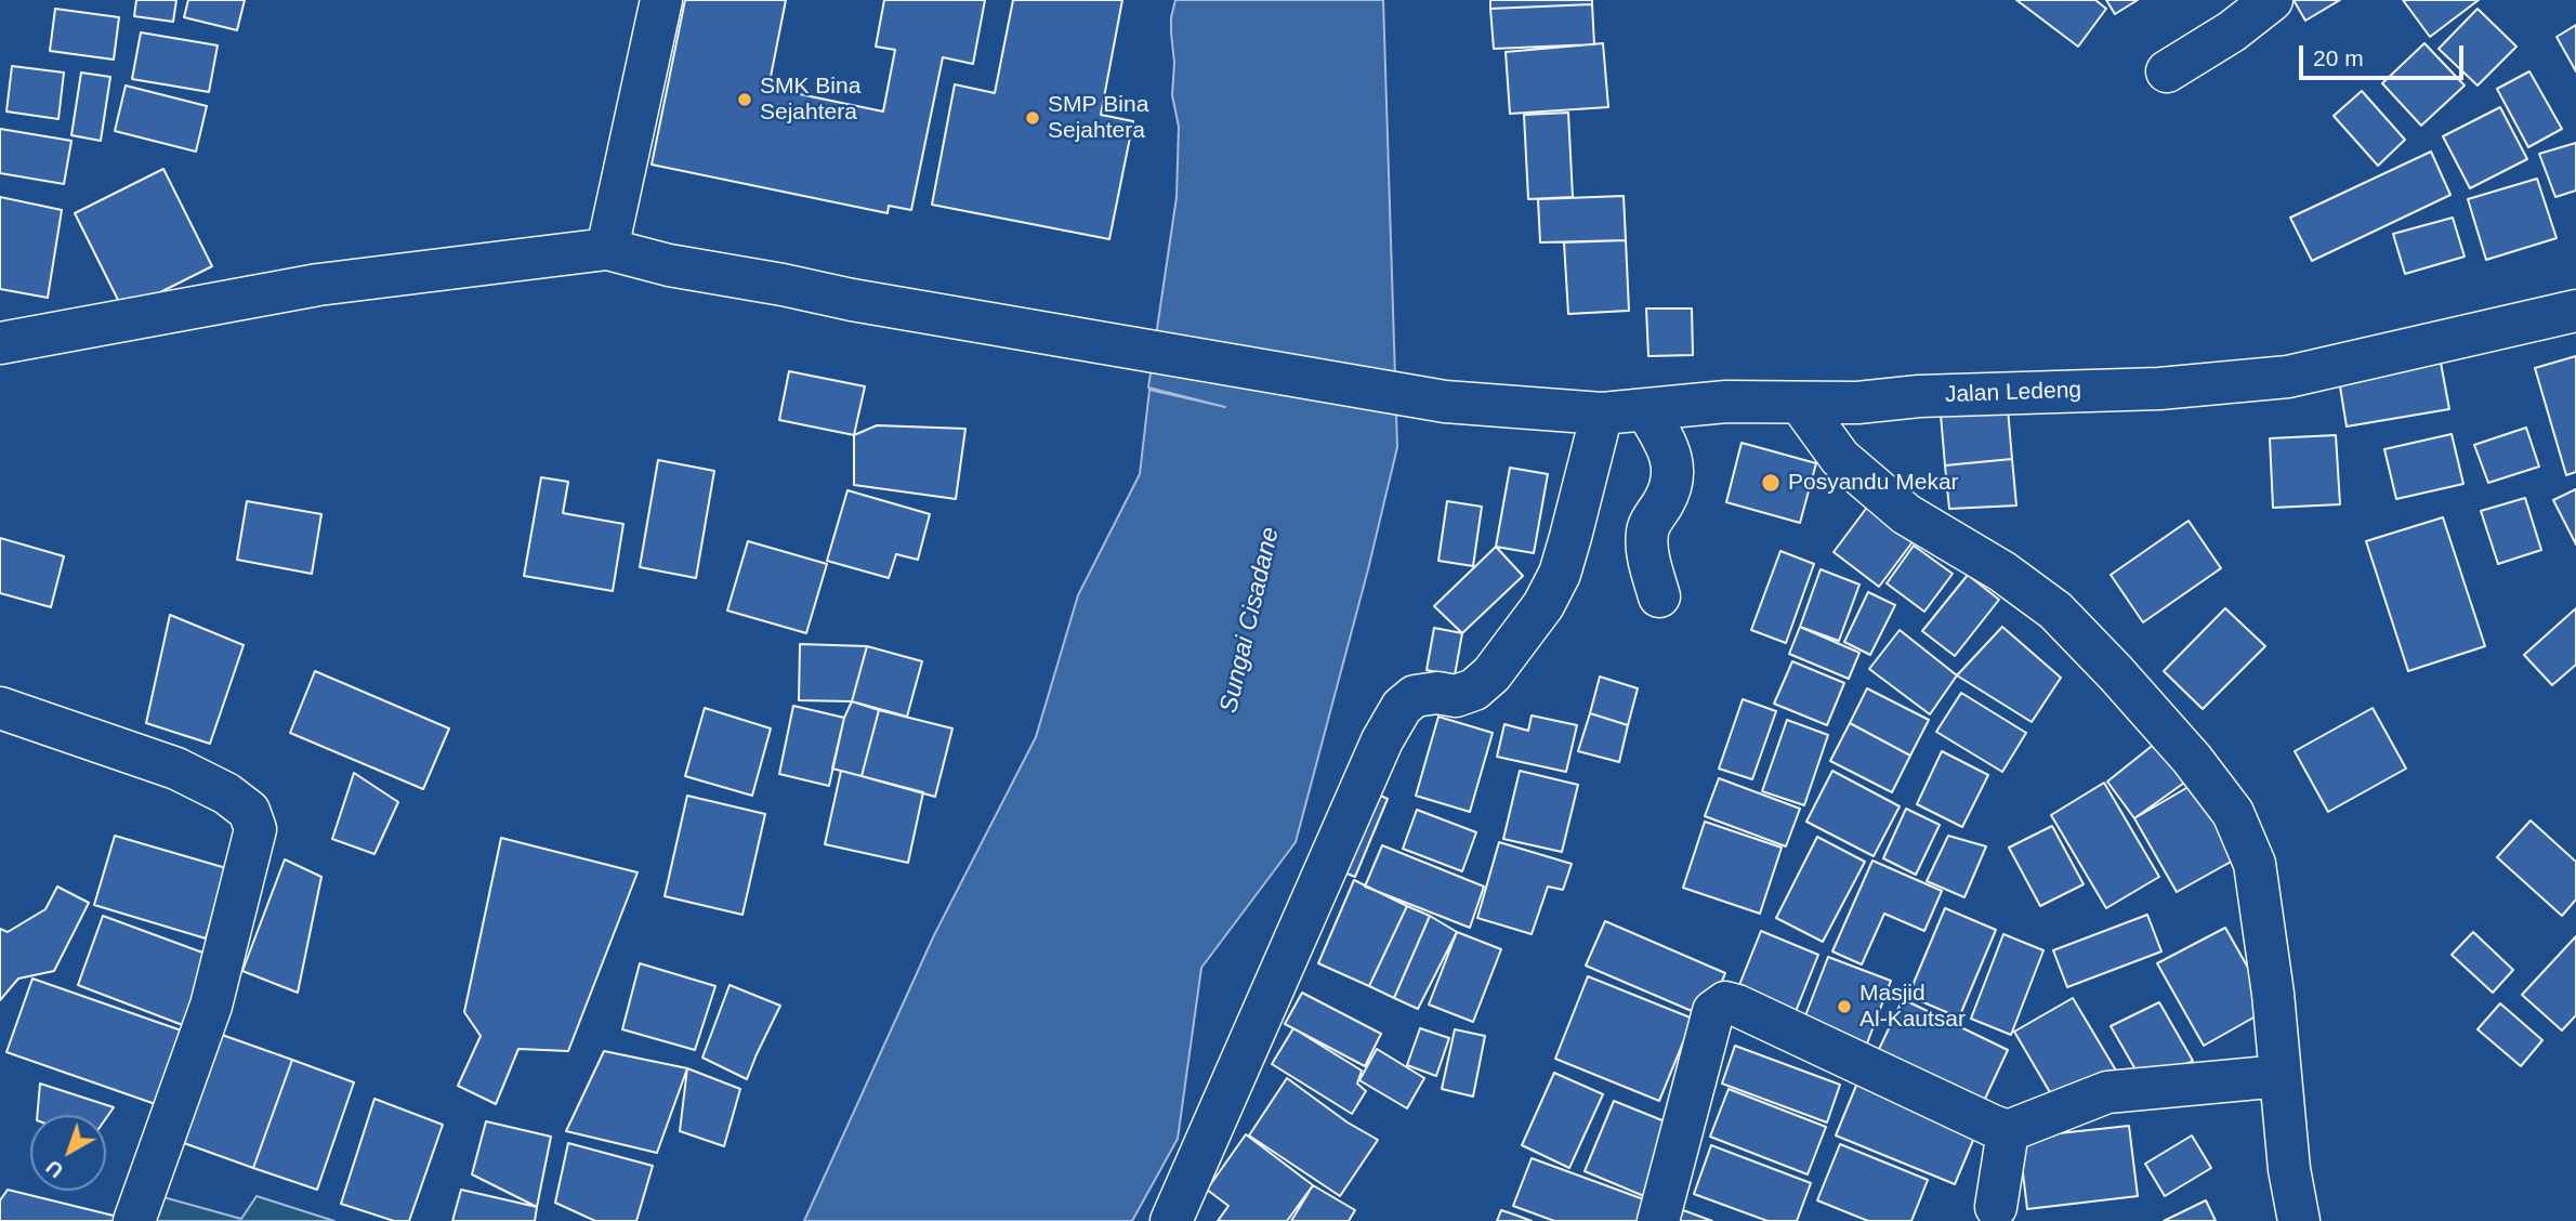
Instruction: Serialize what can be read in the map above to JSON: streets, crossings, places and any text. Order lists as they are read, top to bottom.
{
  "streets": {
    "street": ["Jalan Ledeng"]
  },
  "water": ["Sungai Cisadane"],
  "places": [
    "SMK Bina Sejahtera",
    "SMP Bina Sejahtera",
    "Posyandu Mekar",
    "Masjid Al-Kautsar"
  ],
  "scale_bar": "20 m",
  "north": "bottom left"
}
